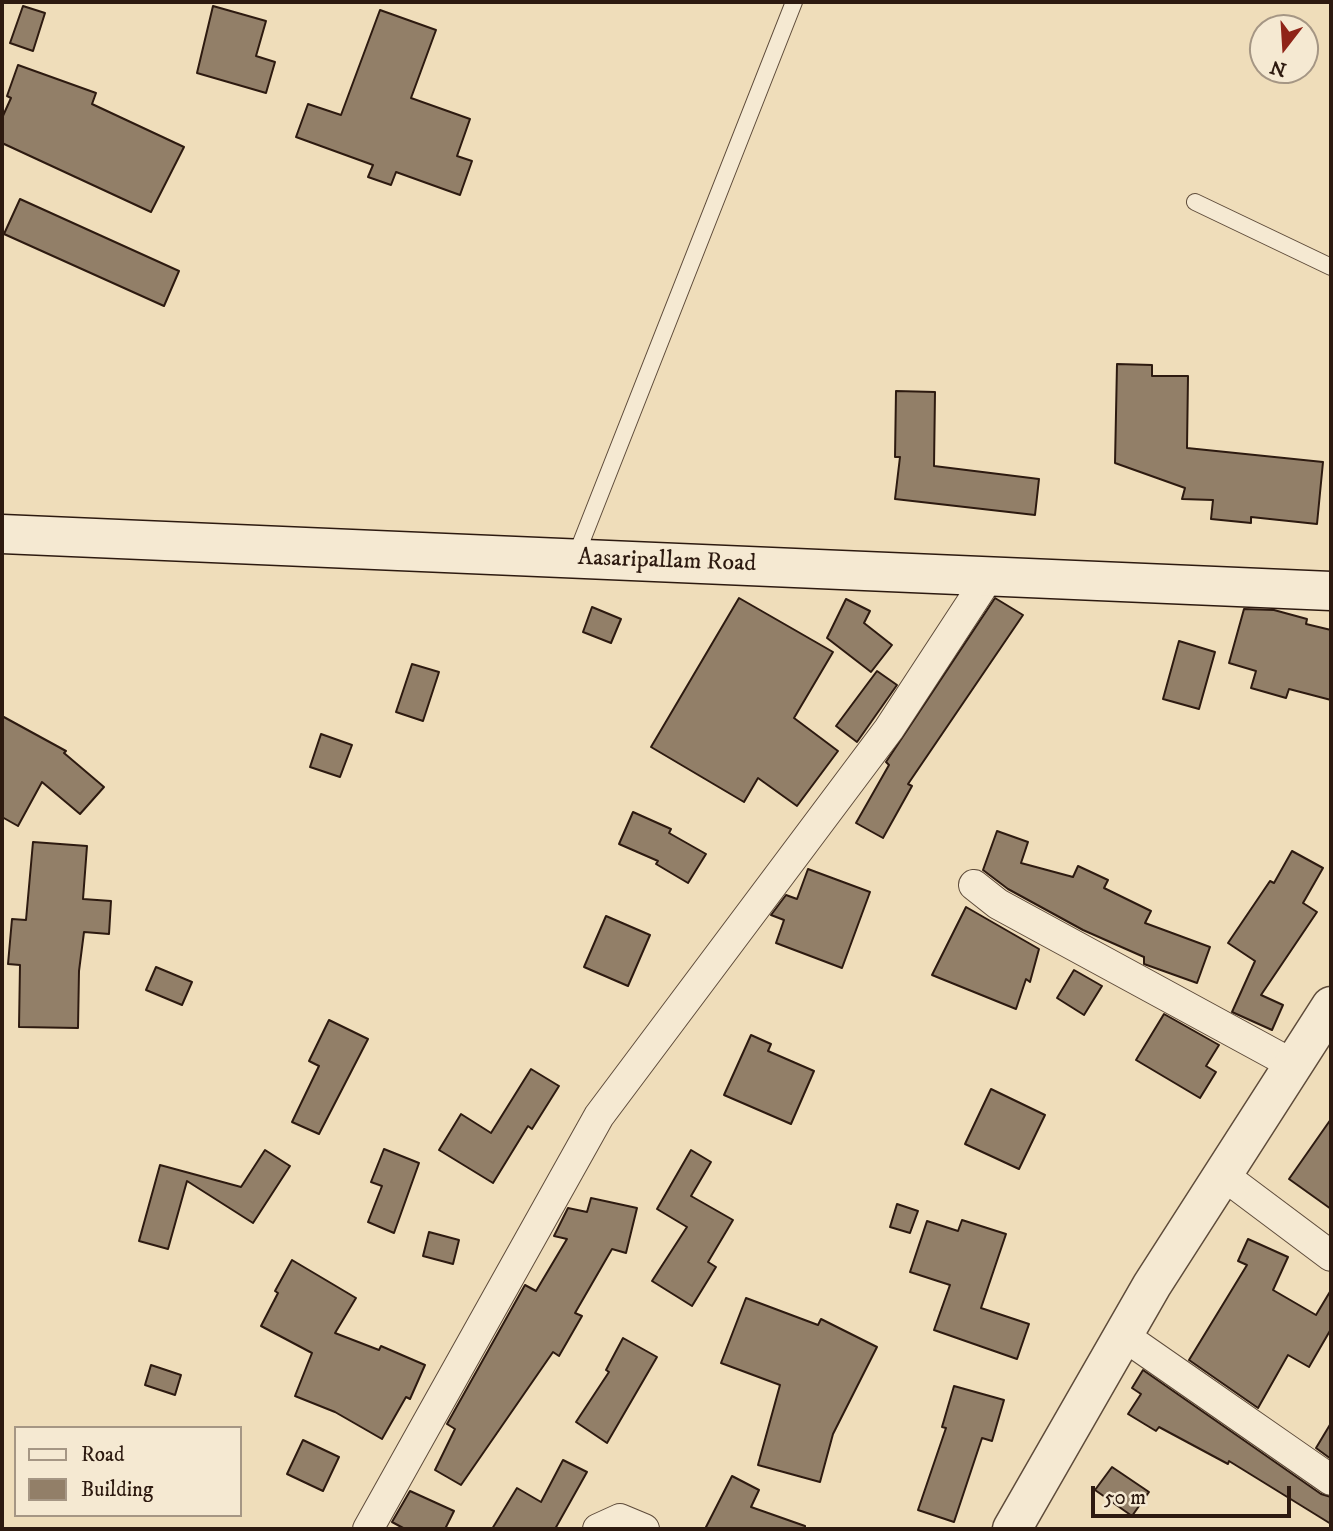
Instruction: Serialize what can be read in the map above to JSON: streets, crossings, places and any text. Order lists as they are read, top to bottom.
{
  "streets": {
    "main road": ["Aasaripallam Road"]
  },
  "legend": ["Road", "Building"],
  "scale_bar": "50 m",
  "north": "bottom"
}
